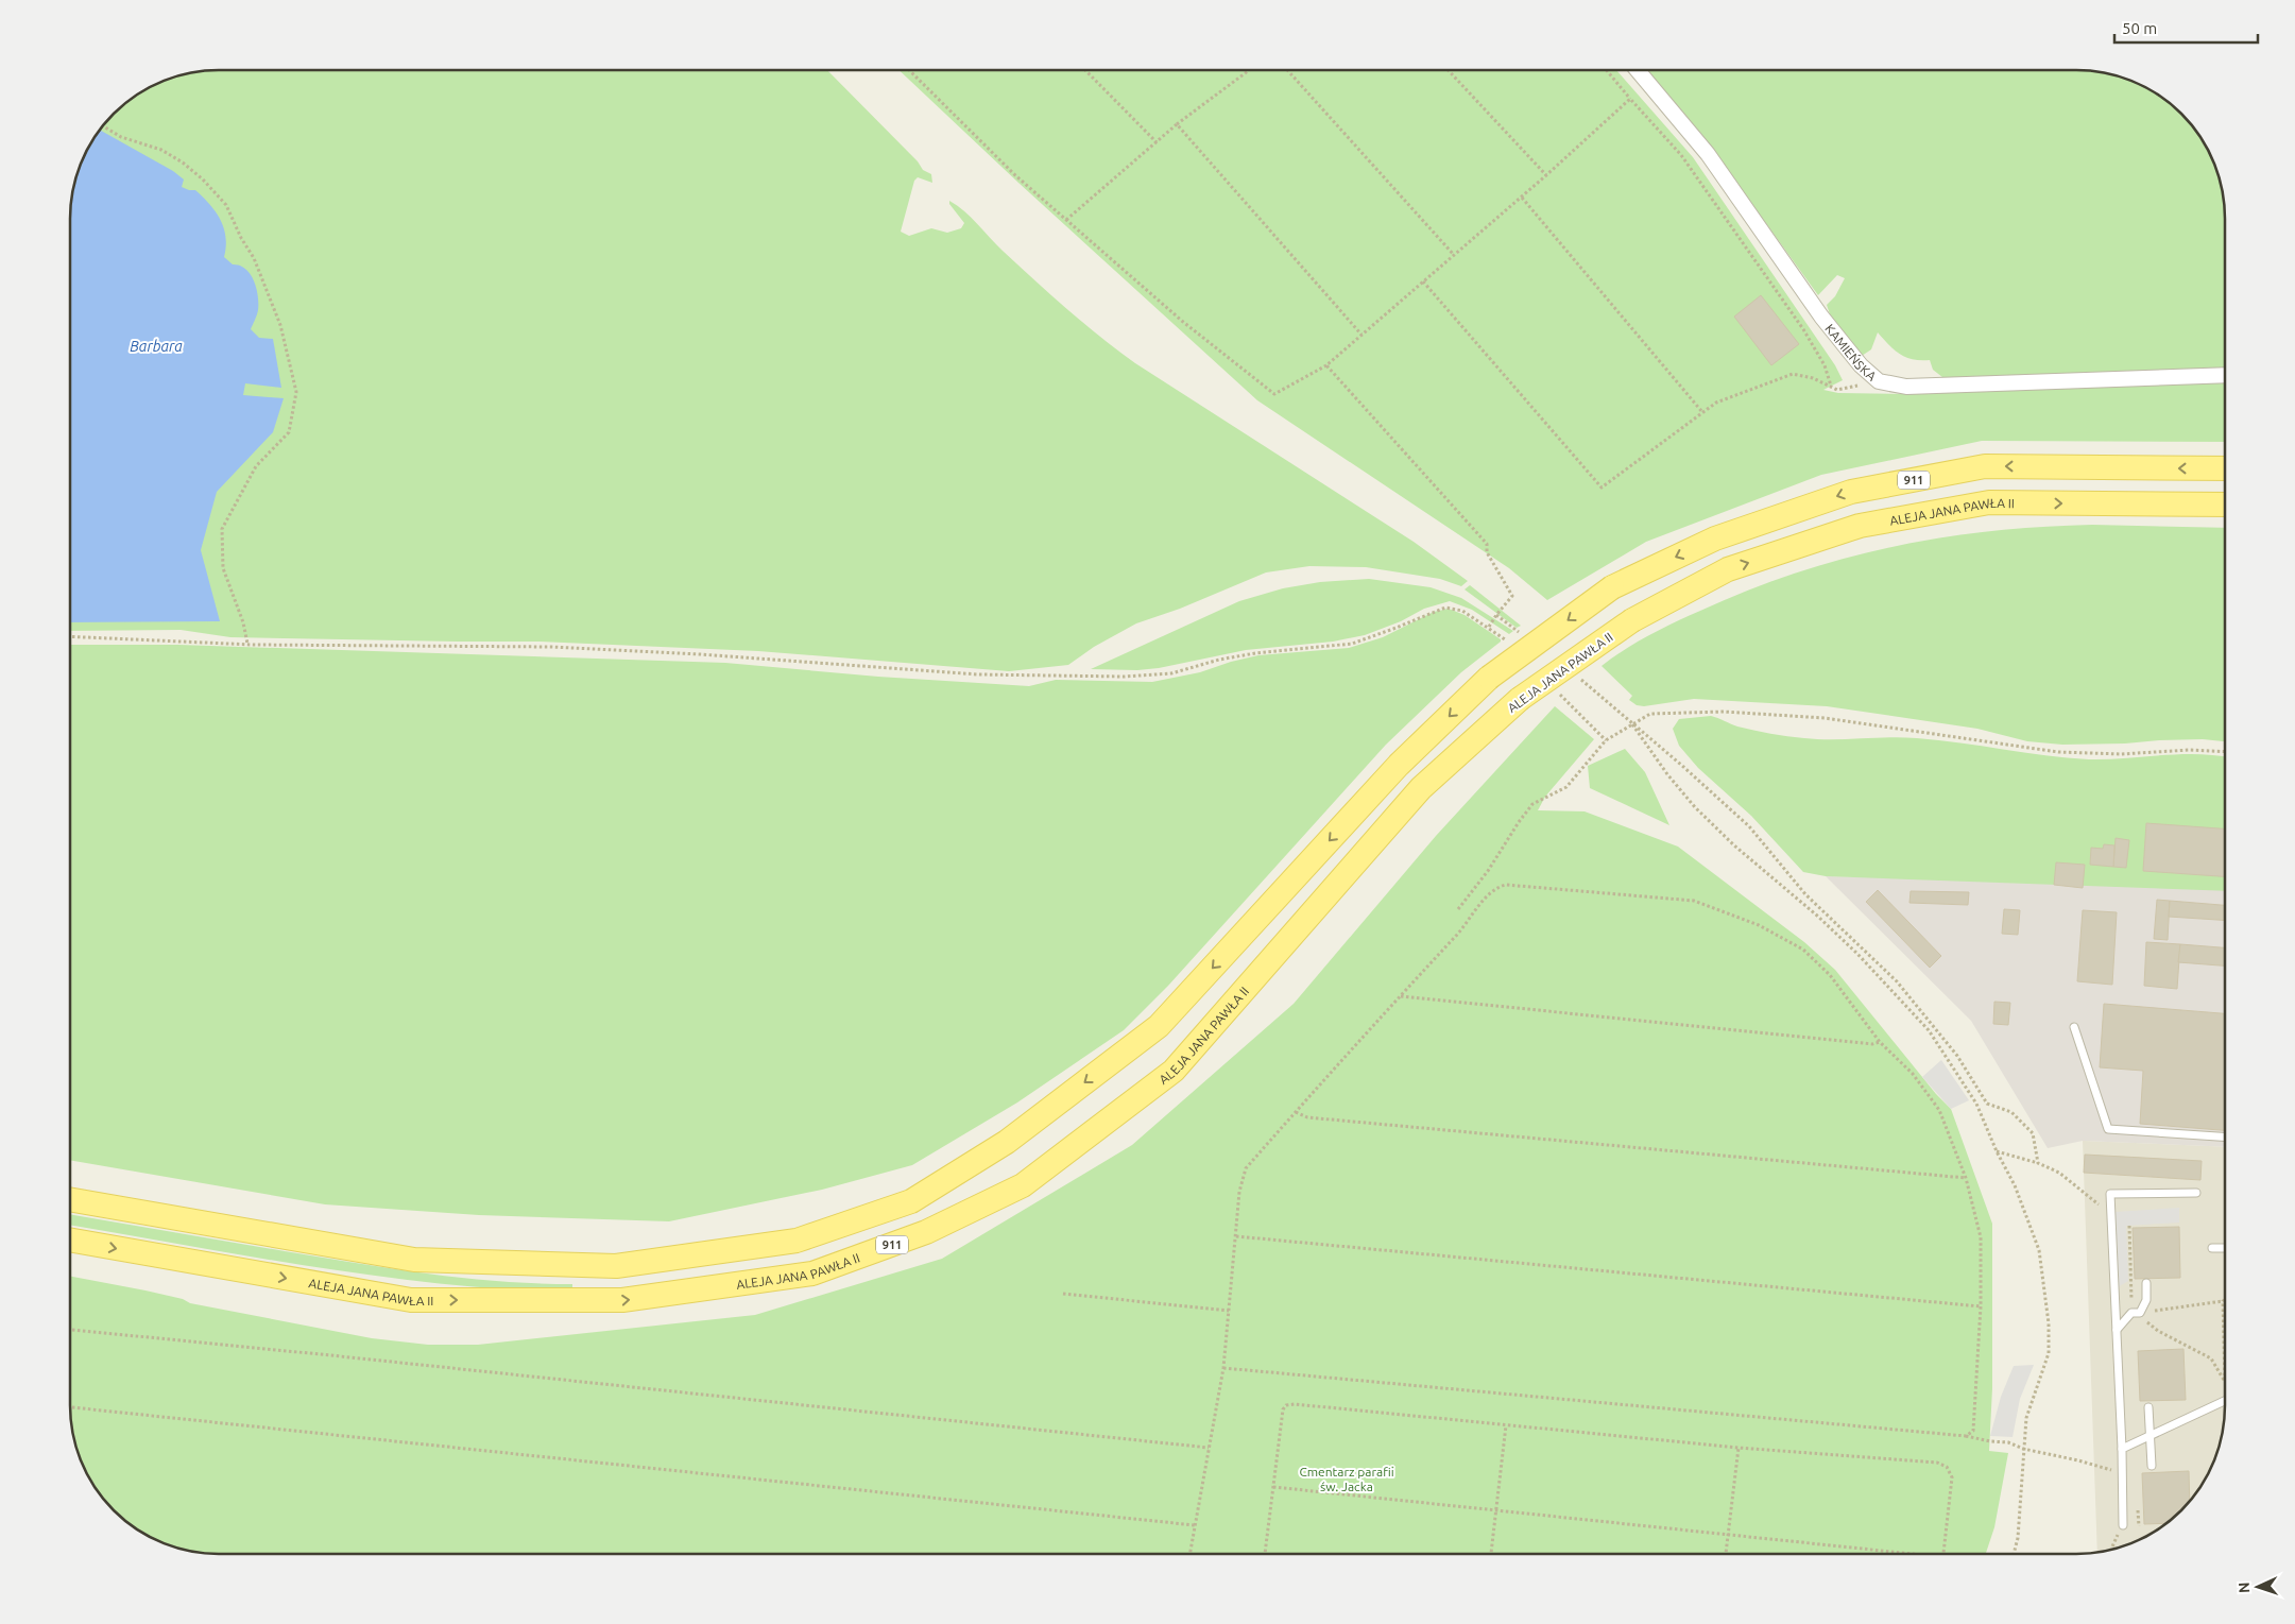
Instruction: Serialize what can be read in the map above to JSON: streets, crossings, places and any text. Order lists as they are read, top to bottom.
{
  "streets": {
    "main road": ["911", "ALEJA JANA PAWŁA II"],
    "street": ["KAMIEŃSKA"]
  },
  "water": ["Barbara"],
  "parks": ["Cmentarz parafii św. Jacka"],
  "scale_bar": "50 m",
  "north": "left"
}
